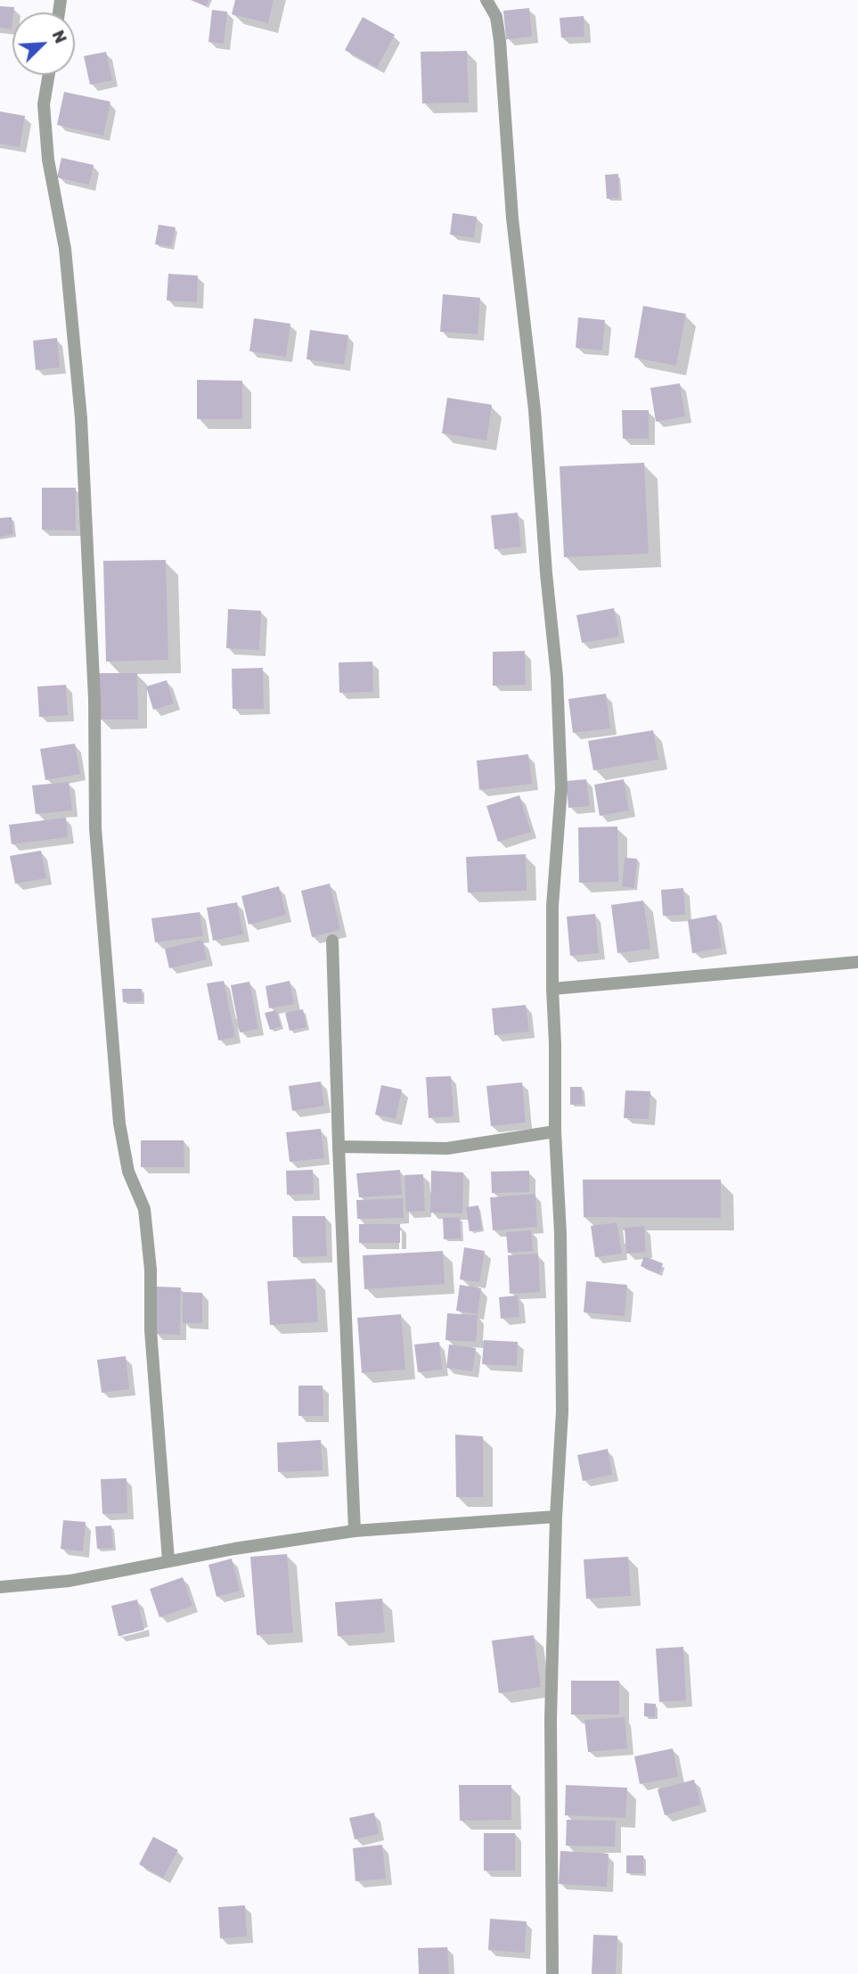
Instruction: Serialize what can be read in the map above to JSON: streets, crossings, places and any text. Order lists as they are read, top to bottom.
{
  "north": "top right"
}
